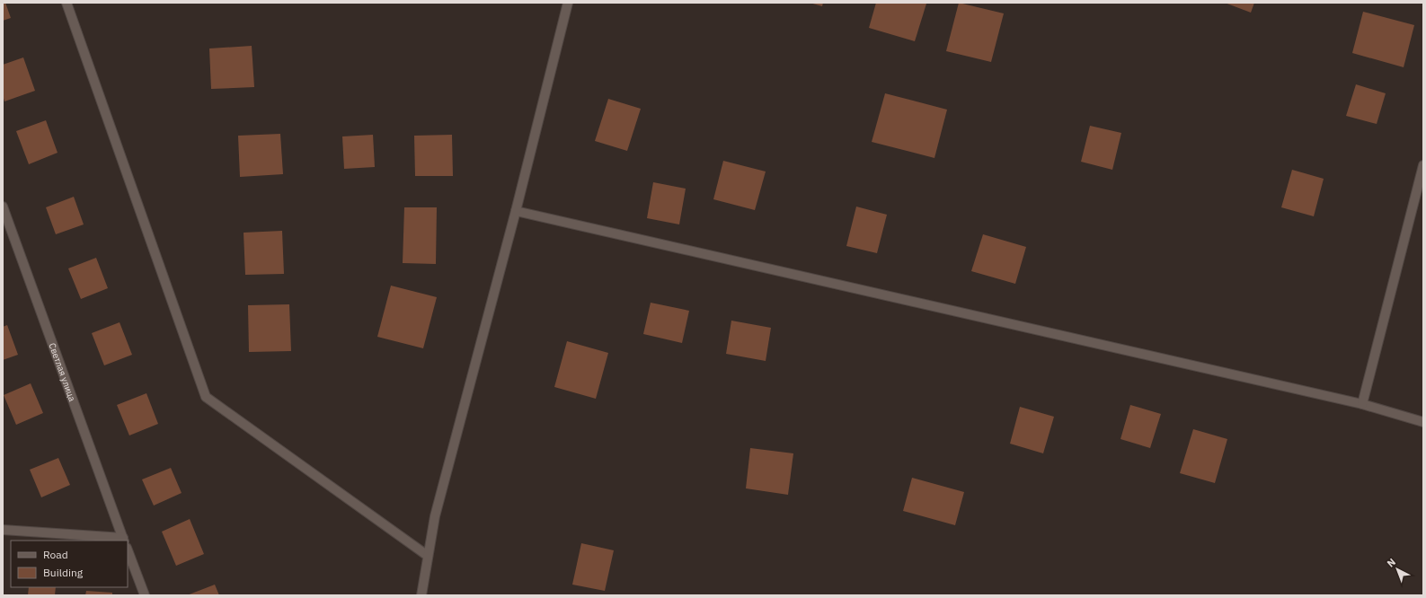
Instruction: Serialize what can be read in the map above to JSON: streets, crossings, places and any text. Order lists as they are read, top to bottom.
{
  "streets": {
    "street": ["Светлая улица"]
  },
  "legend": ["Road", "Building"],
  "north": "top left"
}
